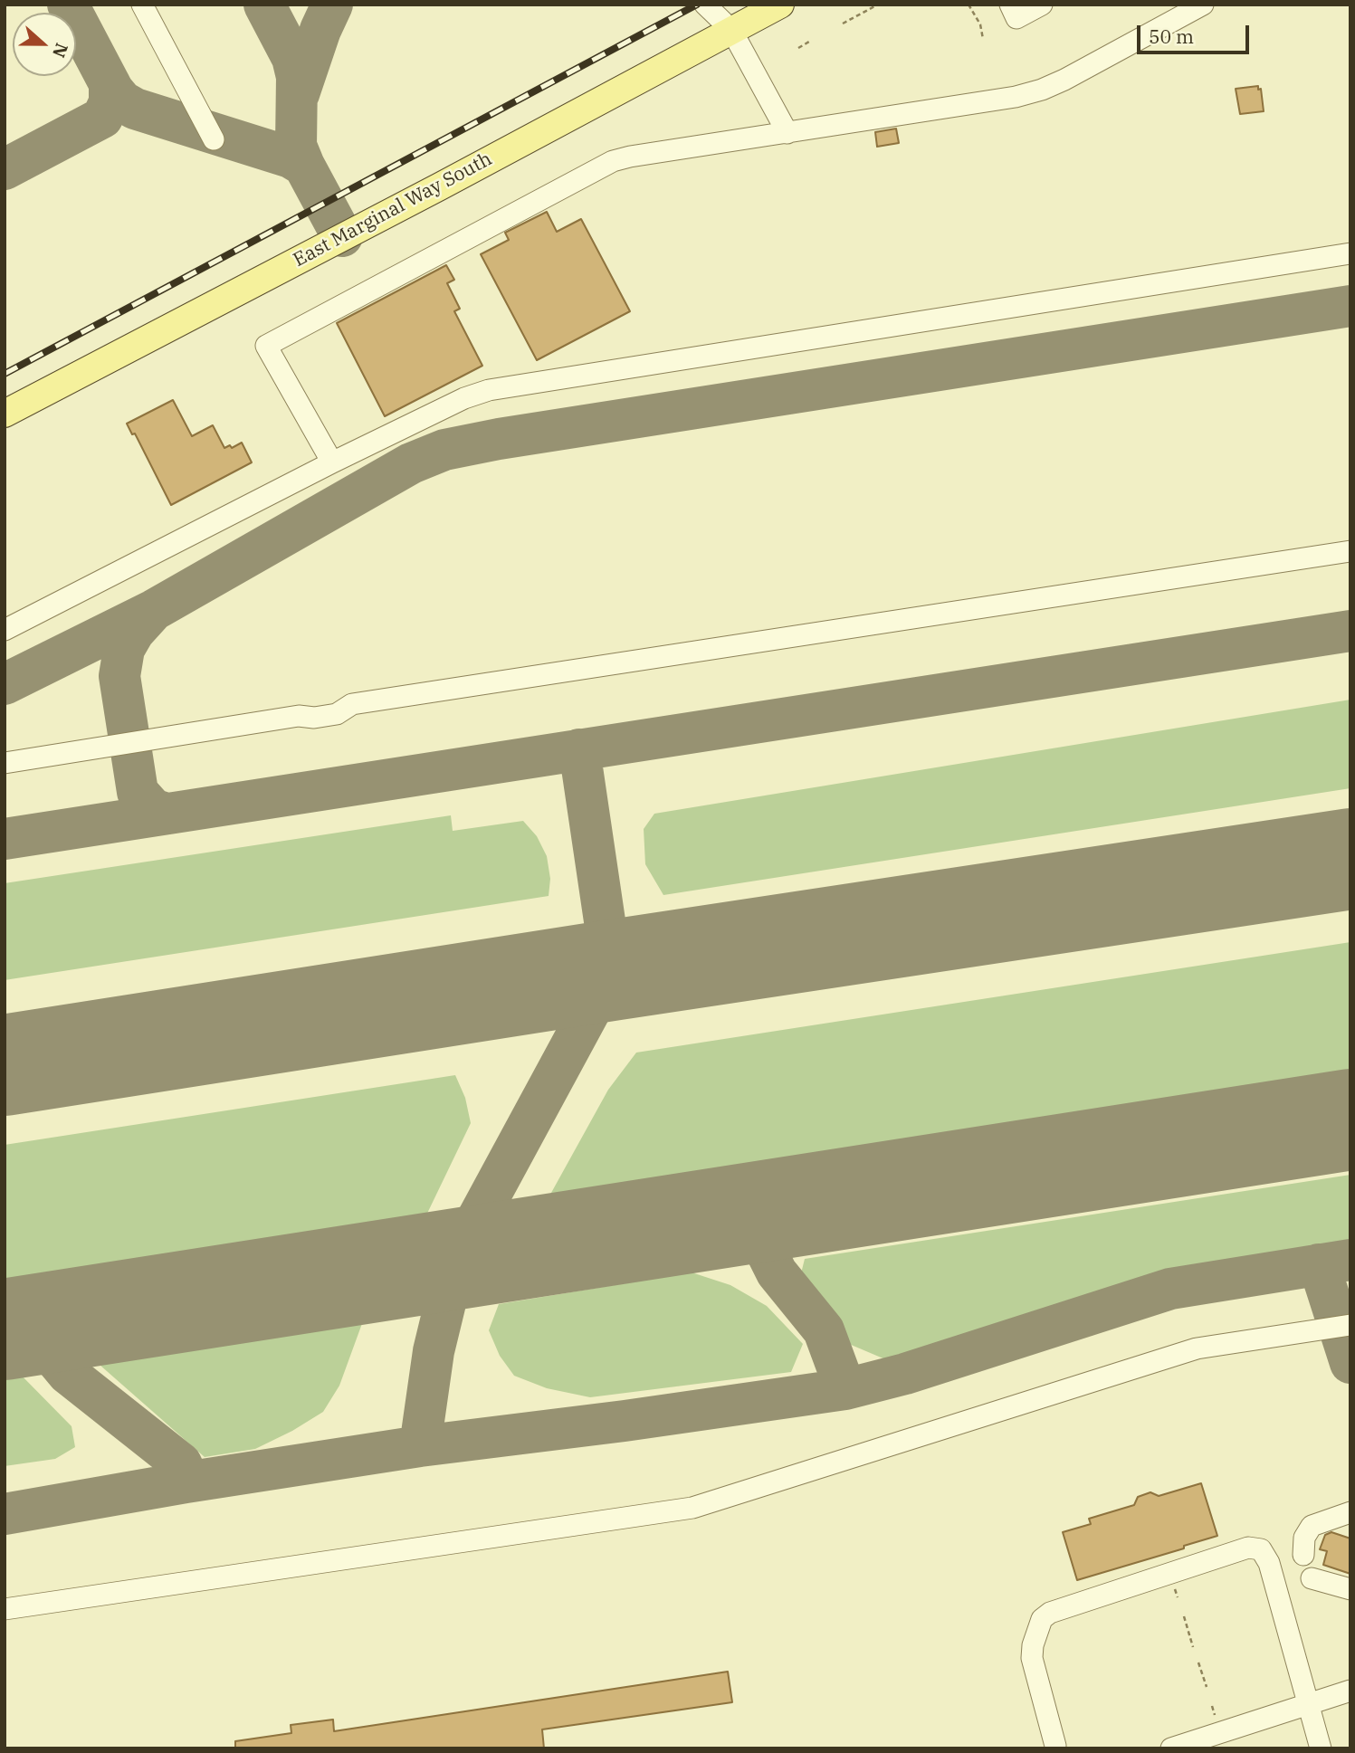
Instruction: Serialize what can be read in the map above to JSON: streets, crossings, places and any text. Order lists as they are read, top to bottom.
{
  "streets": {
    "main road": ["East Marginal Way South"]
  },
  "scale_bar": "50 m",
  "north": "right"
}
